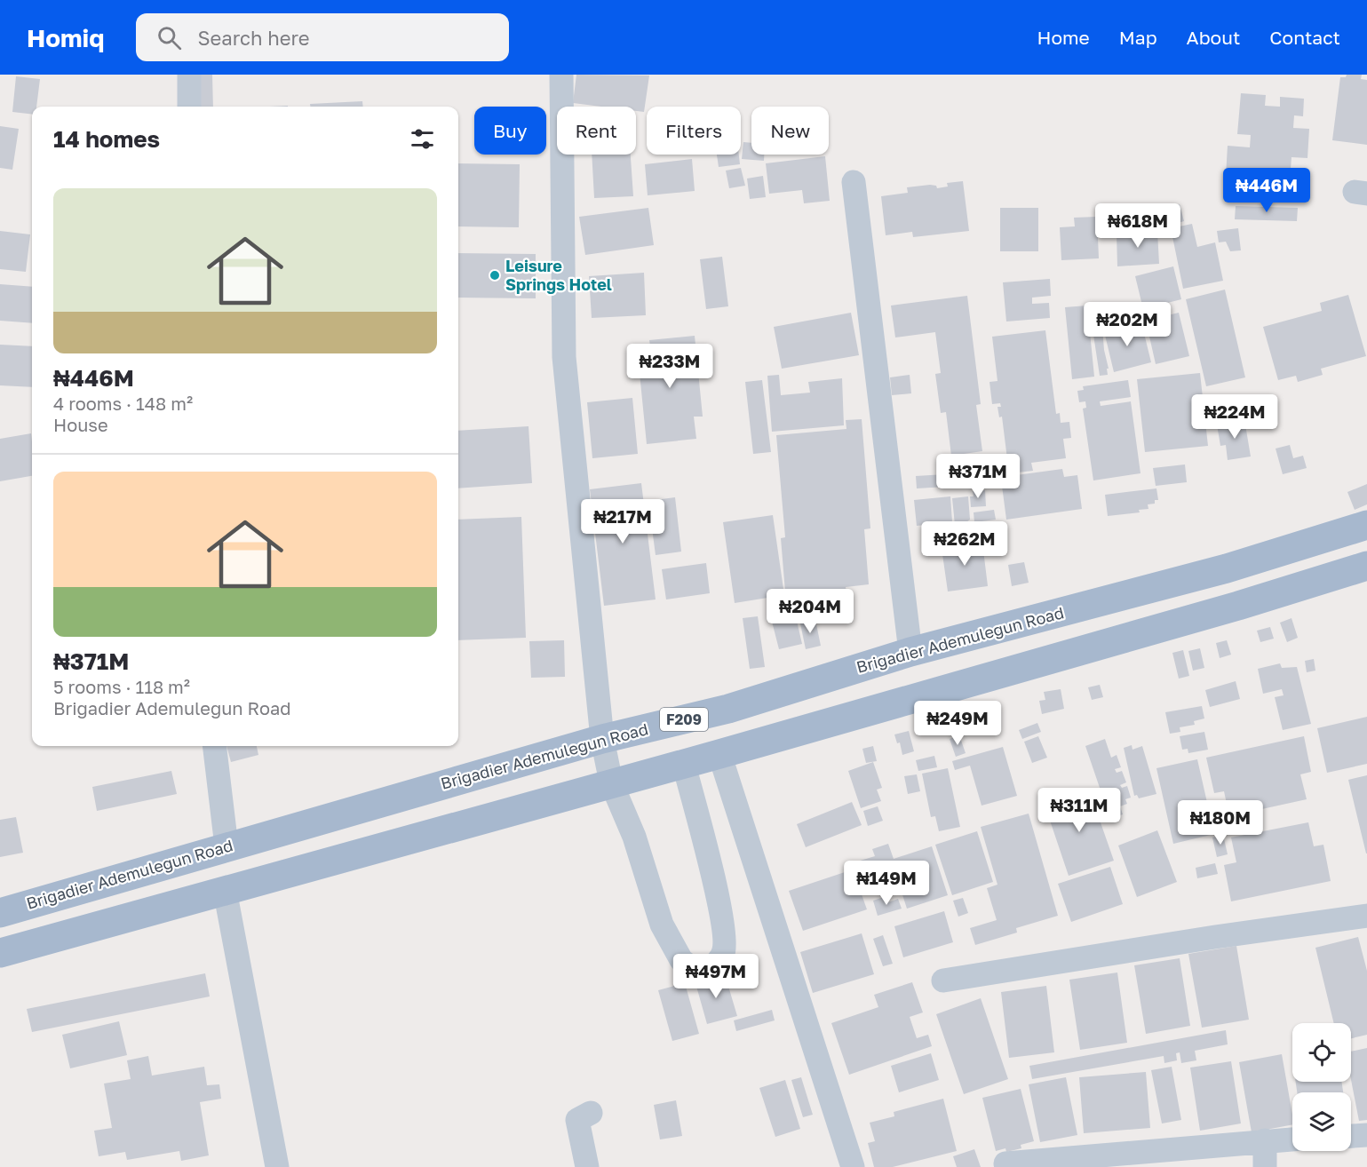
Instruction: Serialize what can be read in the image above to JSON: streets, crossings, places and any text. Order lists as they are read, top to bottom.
{
  "streets": {
    "main road": ["Brigadier Ademulegun Road", "F209"]
  },
  "places": ["Leisure Springs Hotel"],
  "page": {
    "header": "Homiq",
    "search": "Search here",
    "nav": [
      "Home",
      "Map",
      "About",
      "Contact"
    ],
    "chip": [
      "Buy",
      "Rent",
      "Filters",
      "New"
    ],
    "heading": "14 homes",
    "price": [
      "₦446M",
      "₦618M",
      "₦202M",
      "₦233M",
      "₦224M",
      "₦371M",
      "₦217M",
      "₦262M",
      "₦204M",
      "₦249M",
      "₦311M",
      "₦180M",
      "₦149M",
      "₦497M"
    ],
    "list": [
      {
        "name": "₦446M",
        "note": "4 rooms · 148 m² · House"
      },
      {
        "name": "₦371M",
        "note": "5 rooms · 118 m² · Brigadier Ademulegun Road"
      }
    ]
  }
}
